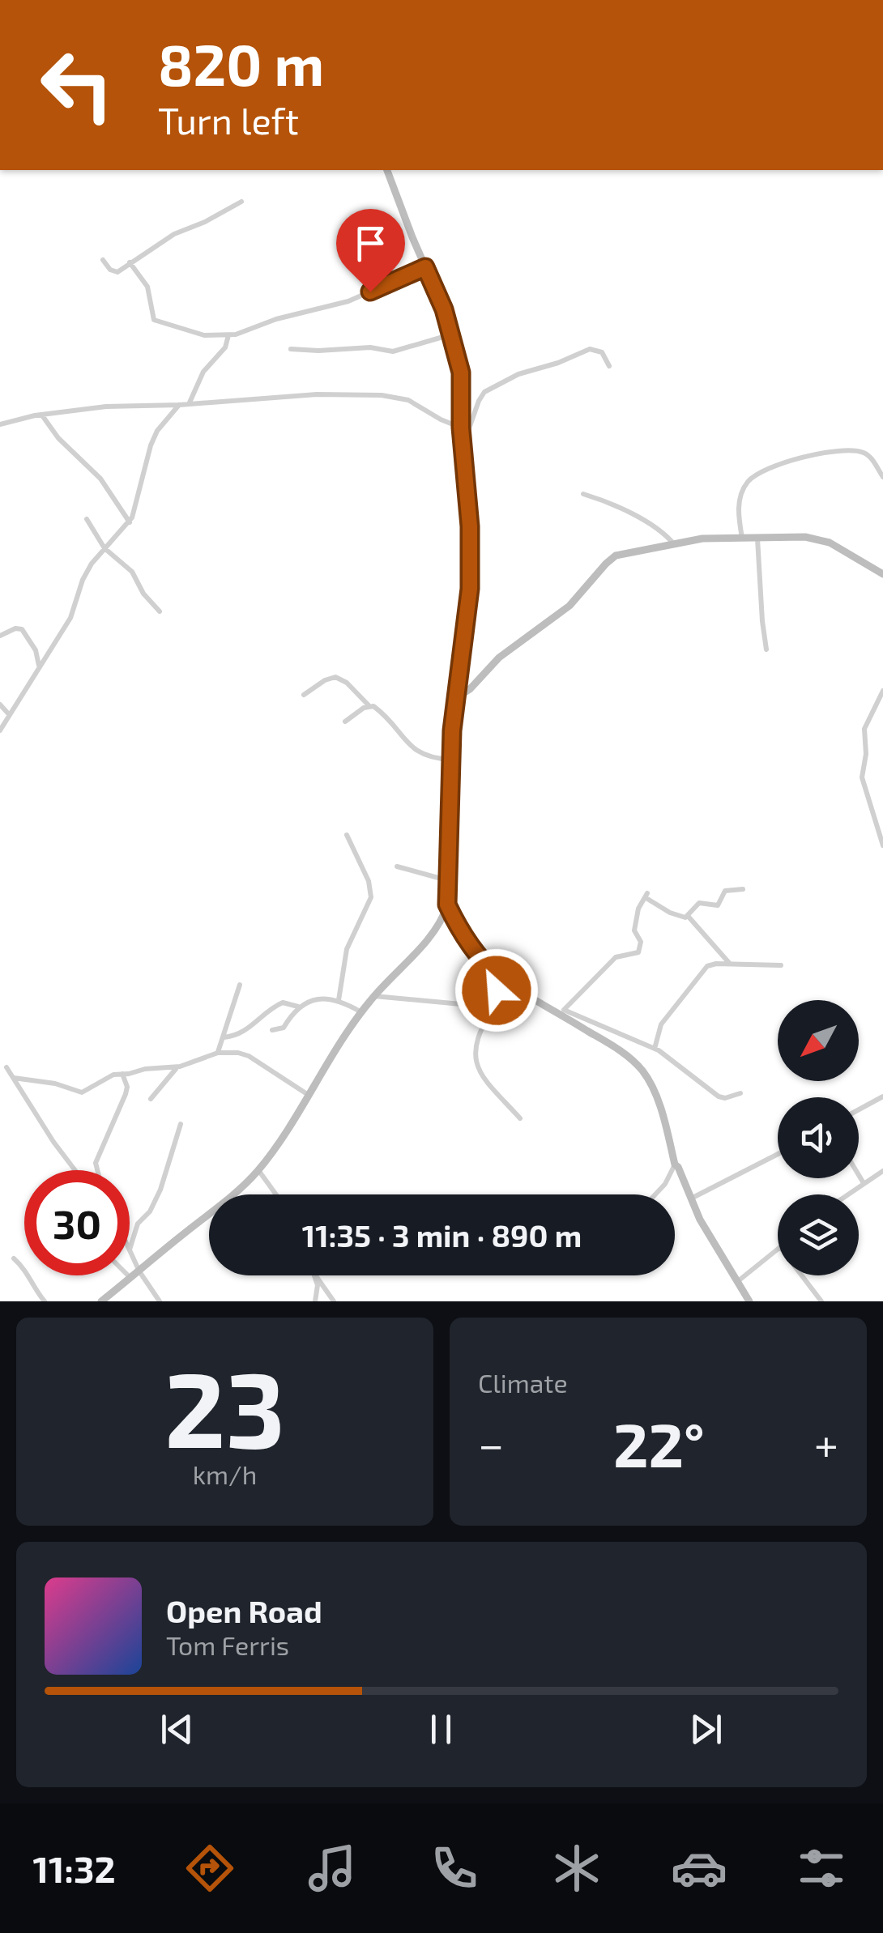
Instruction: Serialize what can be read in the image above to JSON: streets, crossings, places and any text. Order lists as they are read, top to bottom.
{
  "north": "bottom left",
  "page": {
    "turn": ["820 m", "Turn left"],
    "limit": "30",
    "trip": "11:35 · 3 min · 890 m",
    "tile": [
      ["23", "km/h"],
      "Climate"
    ],
    "heat": ["−", "22°", "+"],
    "song": ["Open Road", "Tom Ferris"],
    "tabs": "11:32"
  }
}
